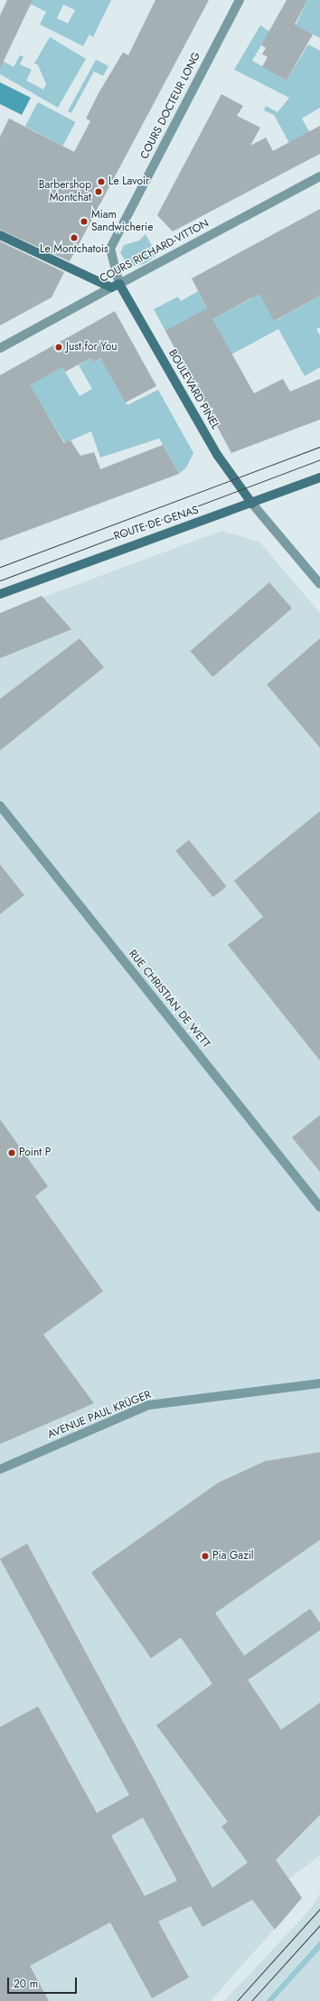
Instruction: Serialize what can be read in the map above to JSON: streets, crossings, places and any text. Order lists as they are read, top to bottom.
{
  "streets": {
    "main road": ["BOULEVARD PINEL", "ROUTE DE GENAS"],
    "street": [
      "COURS DOCTEUR LONG",
      "COURS RICHARD-VITTON",
      "RUE CHRISTIAN DE WETT",
      "AVENUE PAUL KRÜGER"
    ]
  },
  "crossings": [
    ["COURS DOCTEUR LONG", "COURS RICHARD-VITTON"],
    ["COURS DOCTEUR LONG", "BOULEVARD PINEL"],
    ["COURS RICHARD-VITTON", "BOULEVARD PINEL"],
    ["BOULEVARD PINEL", "ROUTE DE GENAS"]
  ],
  "places": [
    "Le Lavoir",
    "Barbershop Montchat",
    "Miam Sandwicherie",
    "Le Montchatois",
    "Just for You",
    "Point P",
    "Pia Gazil"
  ],
  "scale_bar": "20 m"
}
